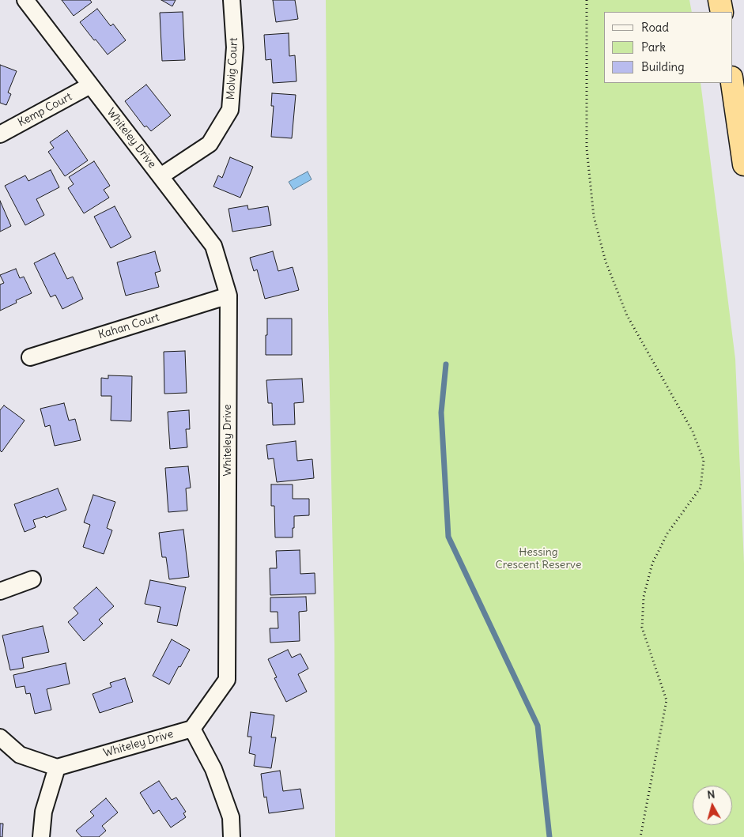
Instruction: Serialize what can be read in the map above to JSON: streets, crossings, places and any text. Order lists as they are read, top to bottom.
{
  "streets": {
    "street": [
      "Molvig Court",
      "Kemp Court",
      "Whiteley Drive",
      "Kahan Court"
    ]
  },
  "crossings": [
    ["Molvig Court", "Whiteley Drive"],
    ["Kemp Court", "Whiteley Drive"],
    ["Whiteley Drive", "Kahan Court"]
  ],
  "parks": ["Hessing Crescent Reserve"],
  "legend": ["Road", "Park", "Building"],
  "north": "top"
}
